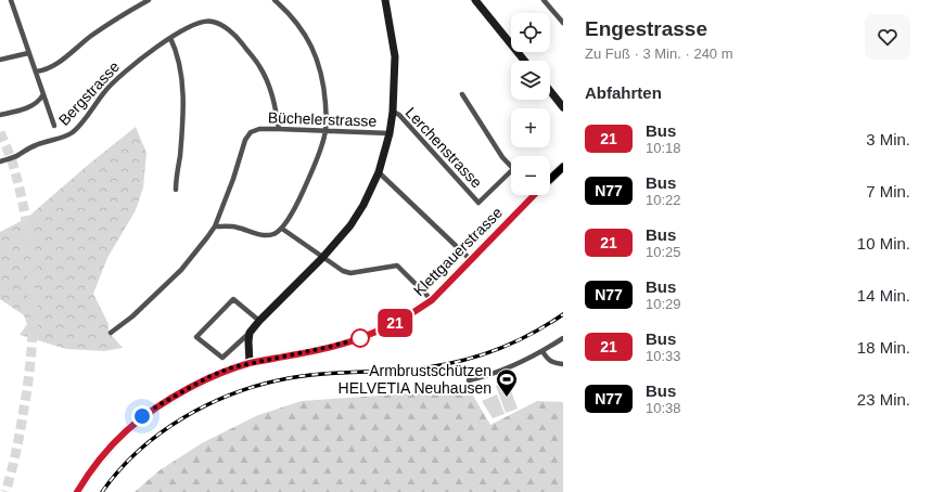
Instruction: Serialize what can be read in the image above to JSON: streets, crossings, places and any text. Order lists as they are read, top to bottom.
{
  "streets": {
    "main road": ["Klettgauerstrasse"],
    "street": ["Bergstrasse", "Büchelerstrasse", "Lerchenstrasse"]
  },
  "crossings": [
    ["Bergstrasse", "Büchelerstrasse"]
  ],
  "places": {
    "sports": ["Armbrustschützen HELVETIA Neuhausen"]
  },
  "lines": ["bus line 21"],
  "page": {
    "on_map": "21",
    "heading": [
      ["Engestrasse", "Zu Fuß · 3 Min. · 240 m"],
      "Abfahrten"
    ],
    "map_buttons": ["+", "−"],
    "list": [
      {
        "mark": "21",
        "name": "Bus",
        "note": "10:18",
        "value": "3 Min."
      },
      {
        "mark": "N77",
        "name": "Bus",
        "note": "10:22",
        "value": "7 Min."
      },
      {
        "mark": "21",
        "name": "Bus",
        "note": "10:25",
        "value": "10 Min."
      },
      {
        "mark": "N77",
        "name": "Bus",
        "note": "10:29",
        "value": "14 Min."
      },
      {
        "mark": "21",
        "name": "Bus",
        "note": "10:33",
        "value": "18 Min."
      },
      {
        "mark": "N77",
        "name": "Bus",
        "note": "10:38",
        "value": "23 Min."
      }
    ]
  }
}
